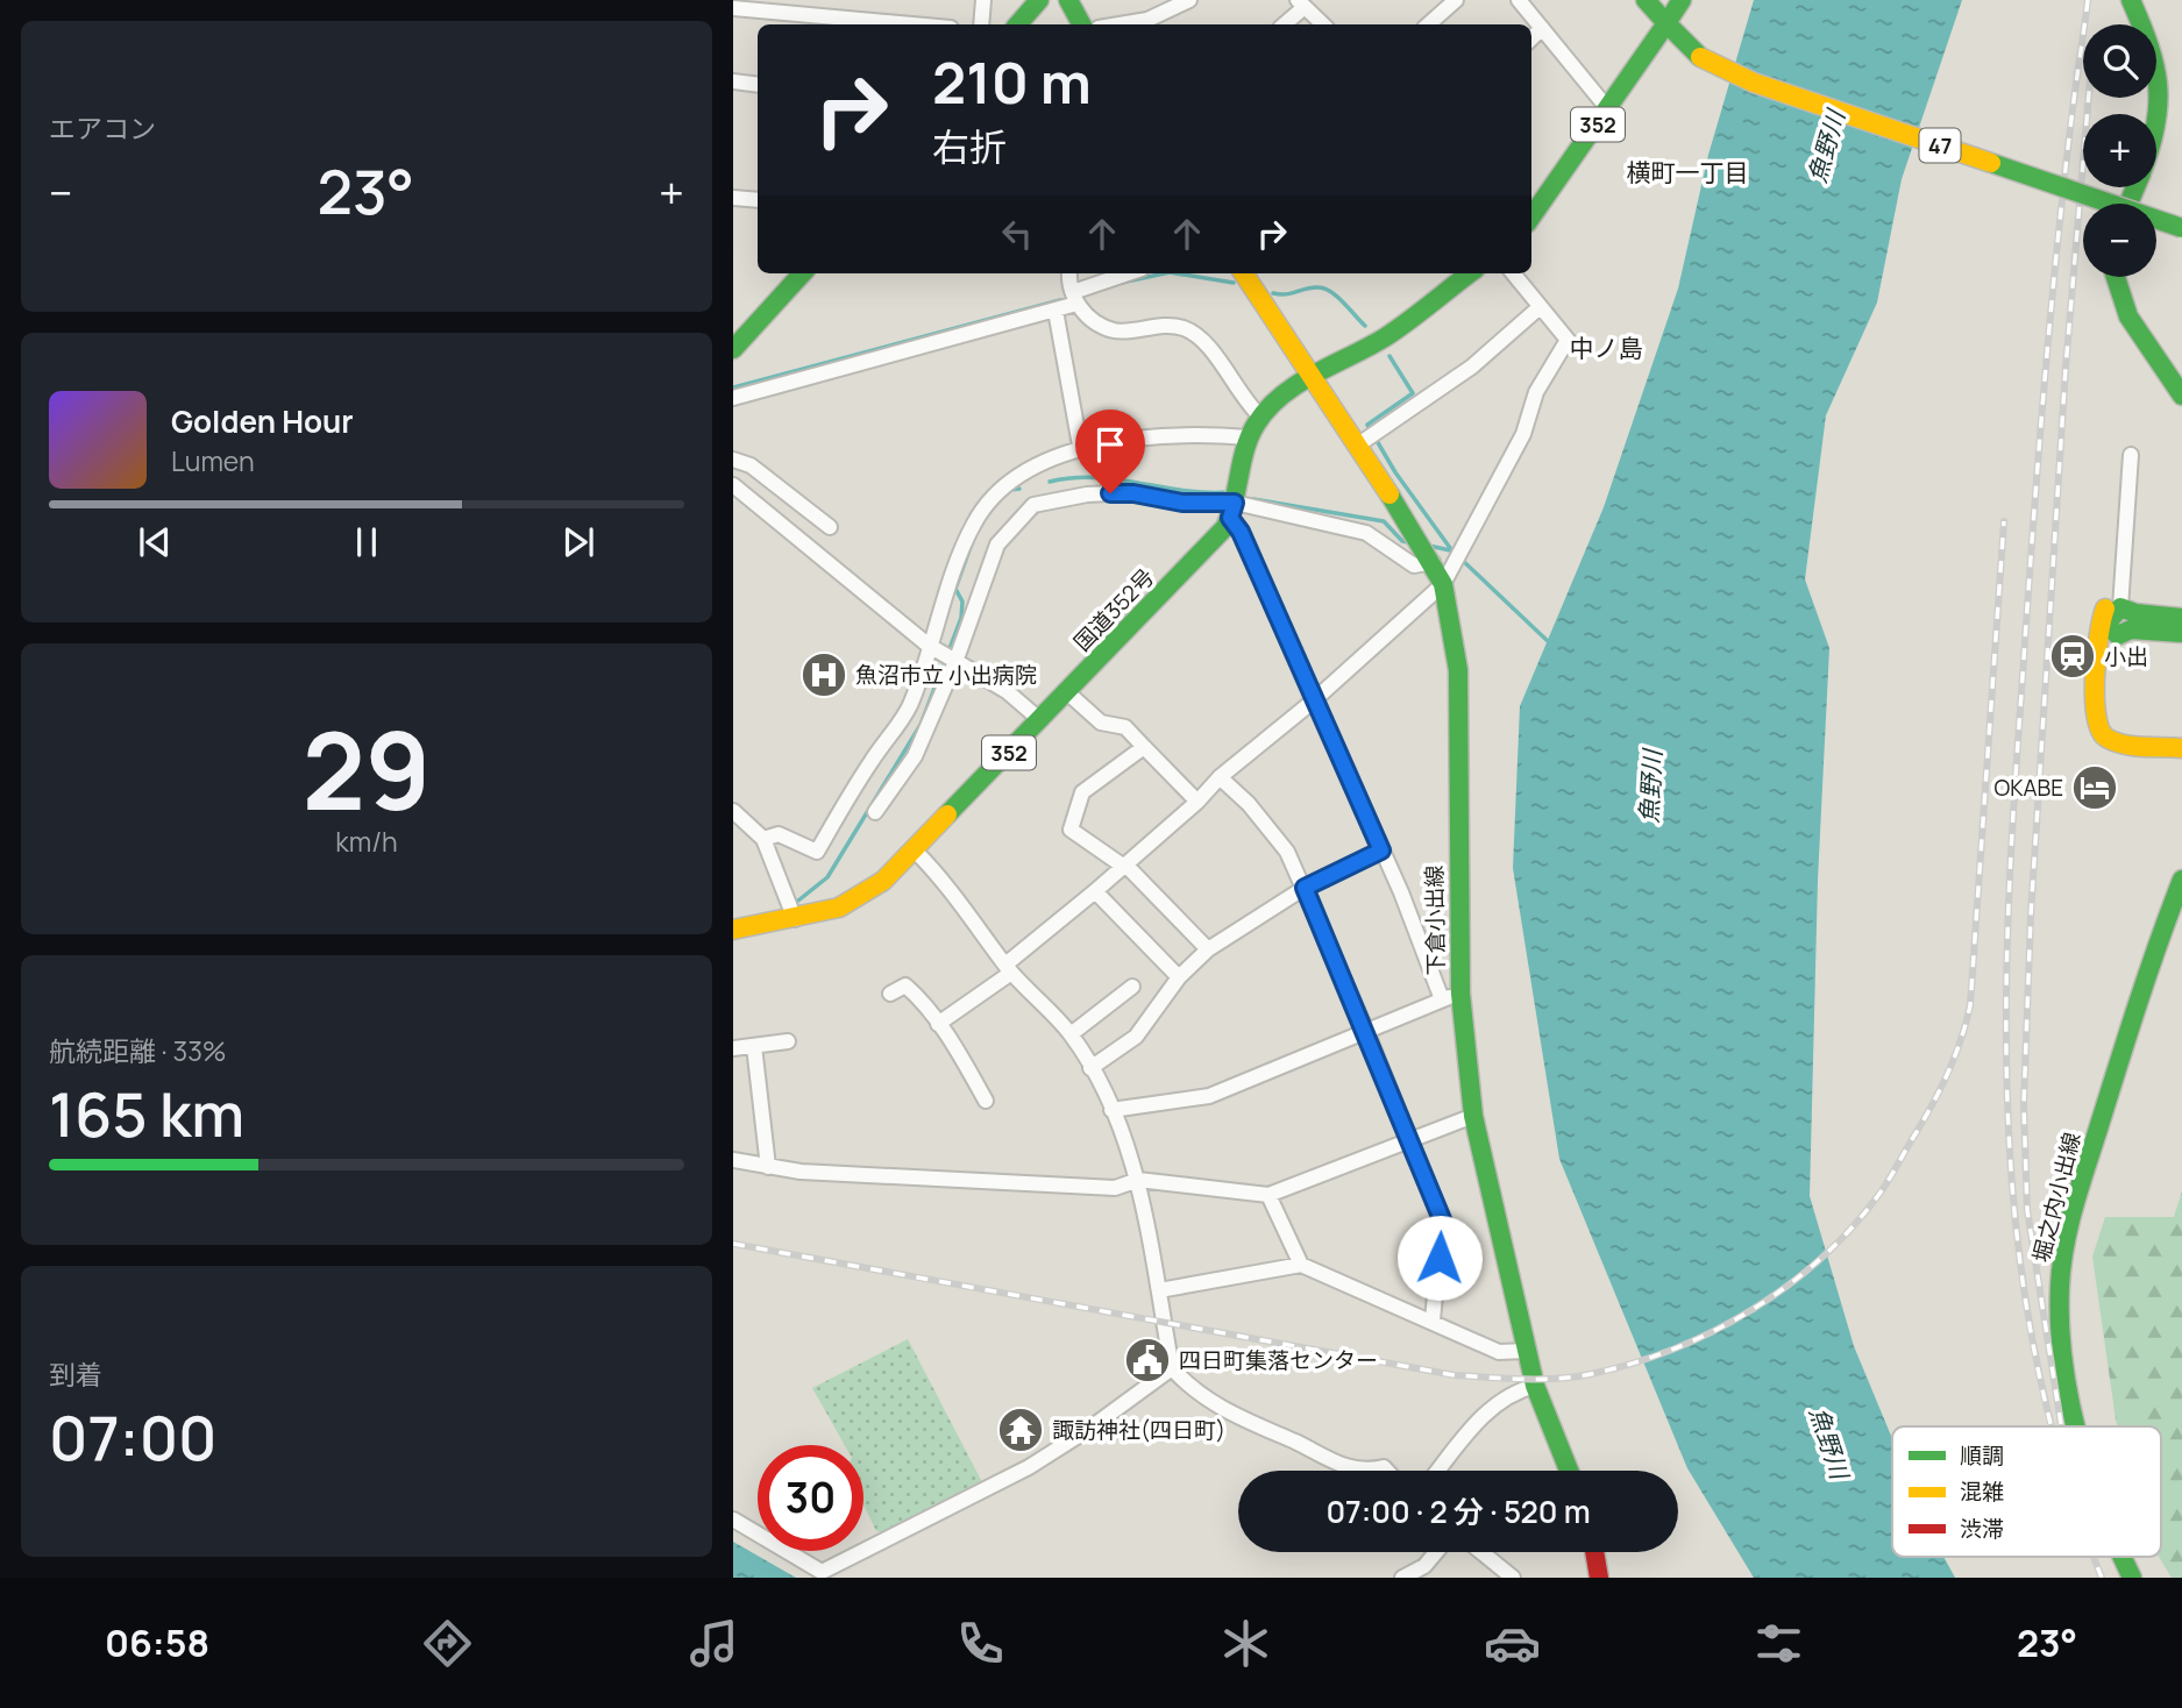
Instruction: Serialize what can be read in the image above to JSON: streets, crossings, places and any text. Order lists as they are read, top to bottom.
{
  "streets": {
    "main road": [
      "352",
      "47",
      "国道352号",
      "下倉小出線",
      "堀之内小出線"
    ]
  },
  "crossings": [
    ["352", "47"],
    ["国道352号", "下倉小出線"]
  ],
  "districts": ["横町一丁目", "中ノ島"],
  "water": ["魚野川"],
  "places": {
    "station": ["小出"],
    "hospital": ["魚沼市立 小出病院"],
    "hotel": ["OKABE"],
    "public building": ["四日町集落センター"],
    "temple": ["諏訪神社(四日町)"]
  },
  "legend": ["順調", "混雑", "渋滞"],
  "page": {
    "tile": [
      "エアコン",
      ["29", "km/h"],
      ["航続距離 · 33%", "165 km"],
      ["到着", "07:00"]
    ],
    "map_buttons": ["+", "−"],
    "turn": ["210 m", "右折"],
    "heat": ["−", "23°", "+"],
    "song": ["Golden Hour", "Lumen"],
    "limit": "30",
    "trip": "07:00 · 2 分 · 520 m",
    "tabs": ["06:58", "23°"]
  }
}
